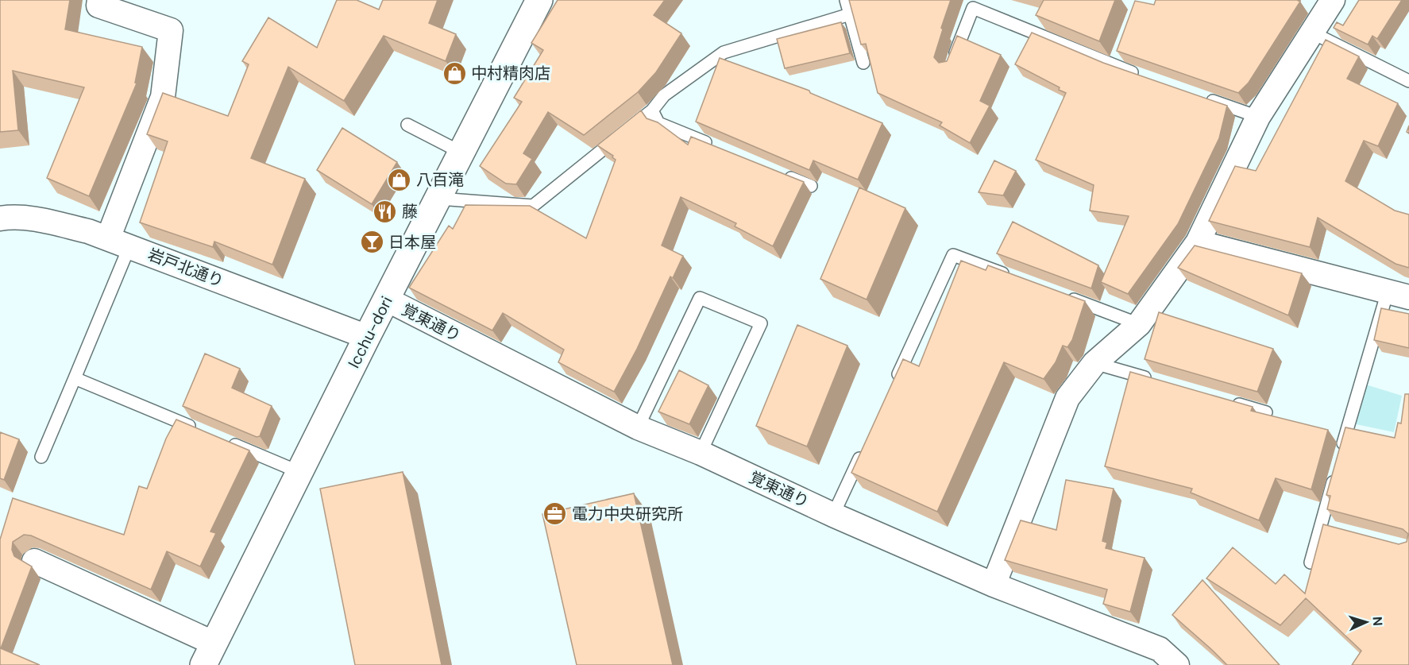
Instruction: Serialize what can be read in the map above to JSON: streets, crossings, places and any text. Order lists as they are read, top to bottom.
{
  "streets": {
    "street": ["岩戸北通り", "覚東通り", "Icchu-dori"]
  },
  "crossings": [
    ["岩戸北通り", "Icchu-dori"],
    ["覚東通り", "Icchu-dori"]
  ],
  "places": {
    "shop": ["中村精肉店", "八百滝"],
    "restaurant": ["藤"],
    "bar": ["日本屋"],
    "office": ["電力中央研究所"]
  },
  "north": "right"
}
